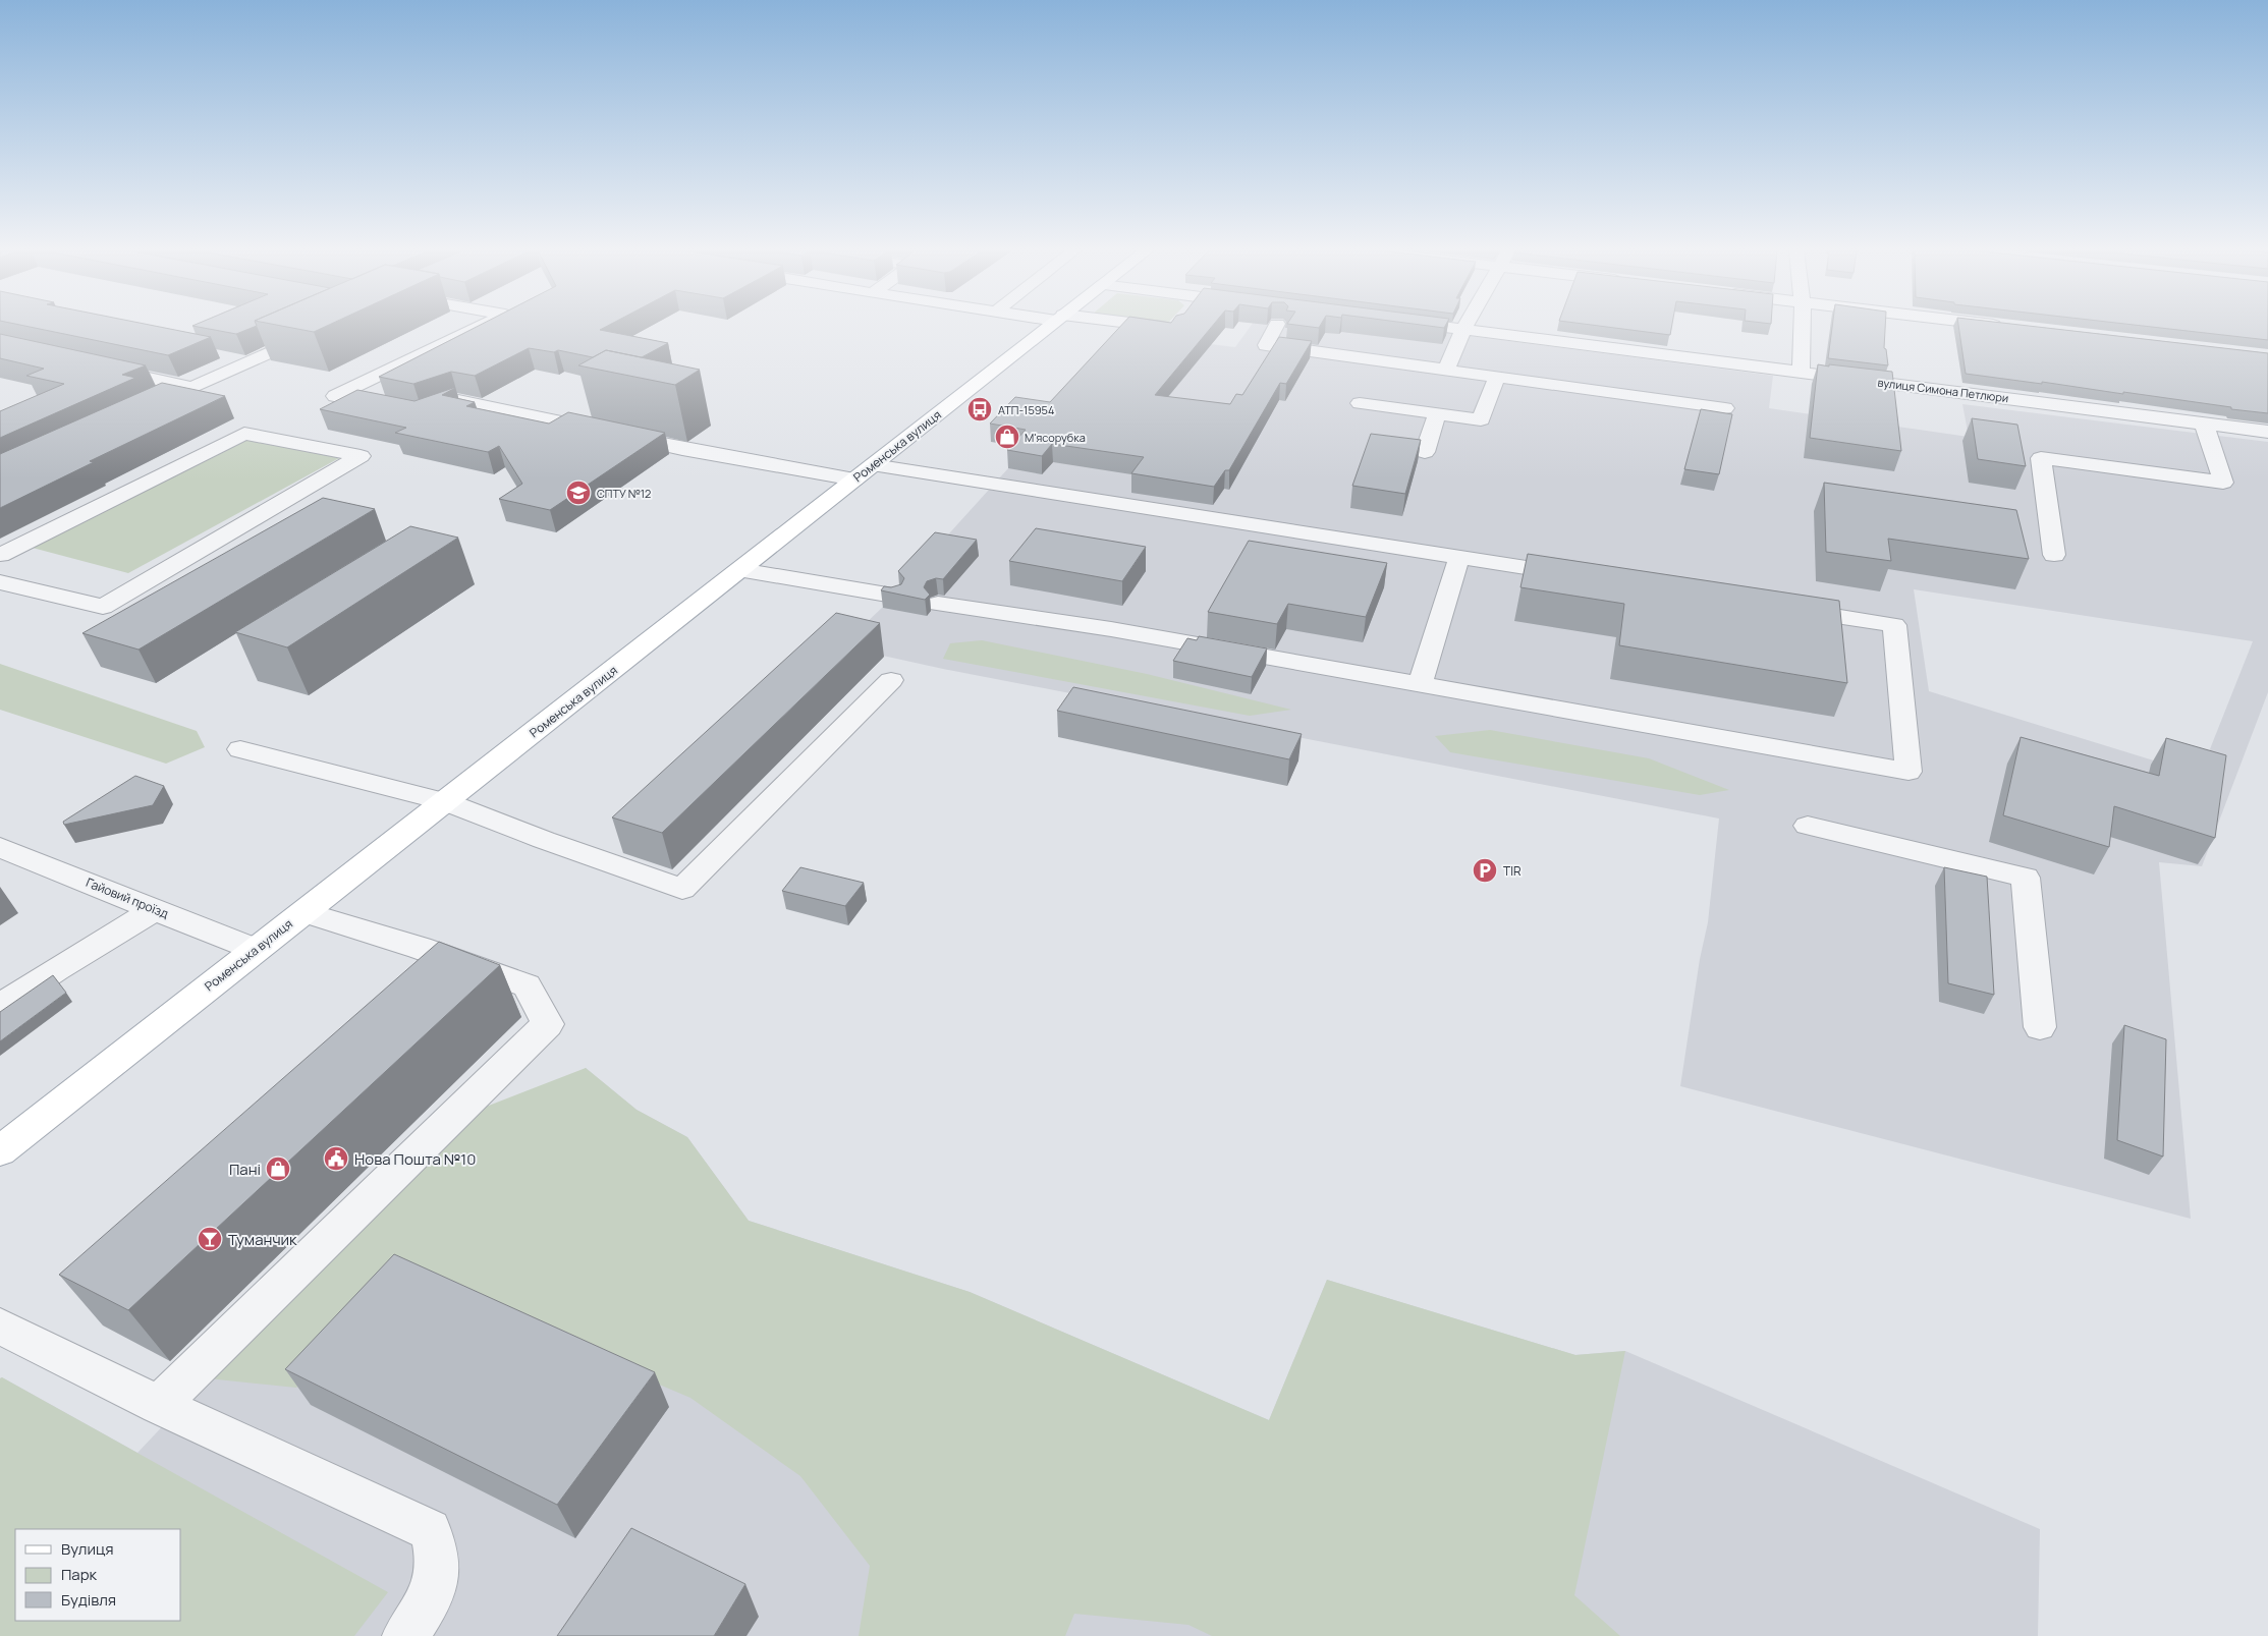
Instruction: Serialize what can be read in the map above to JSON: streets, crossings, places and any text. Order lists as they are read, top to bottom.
{
  "streets": {
    "main road": ["Роменська вулиця"],
    "street": ["вулиця Симона Петлюри", "Гайовий проїзд"]
  },
  "crossings": [
    ["Роменська вулиця", "Гайовий проїзд"]
  ],
  "places": {
    "bus stop": ["АТП-15954"],
    "shop": ["М'ясорубка", "Пані"],
    "school or university": ["СПТУ №12"],
    "parking": ["TIR"],
    "public building": ["Нова Пошта №10"],
    "bar": ["Туманчик"]
  },
  "legend": ["Вулиця", "Парк", "Будівля"]
}
